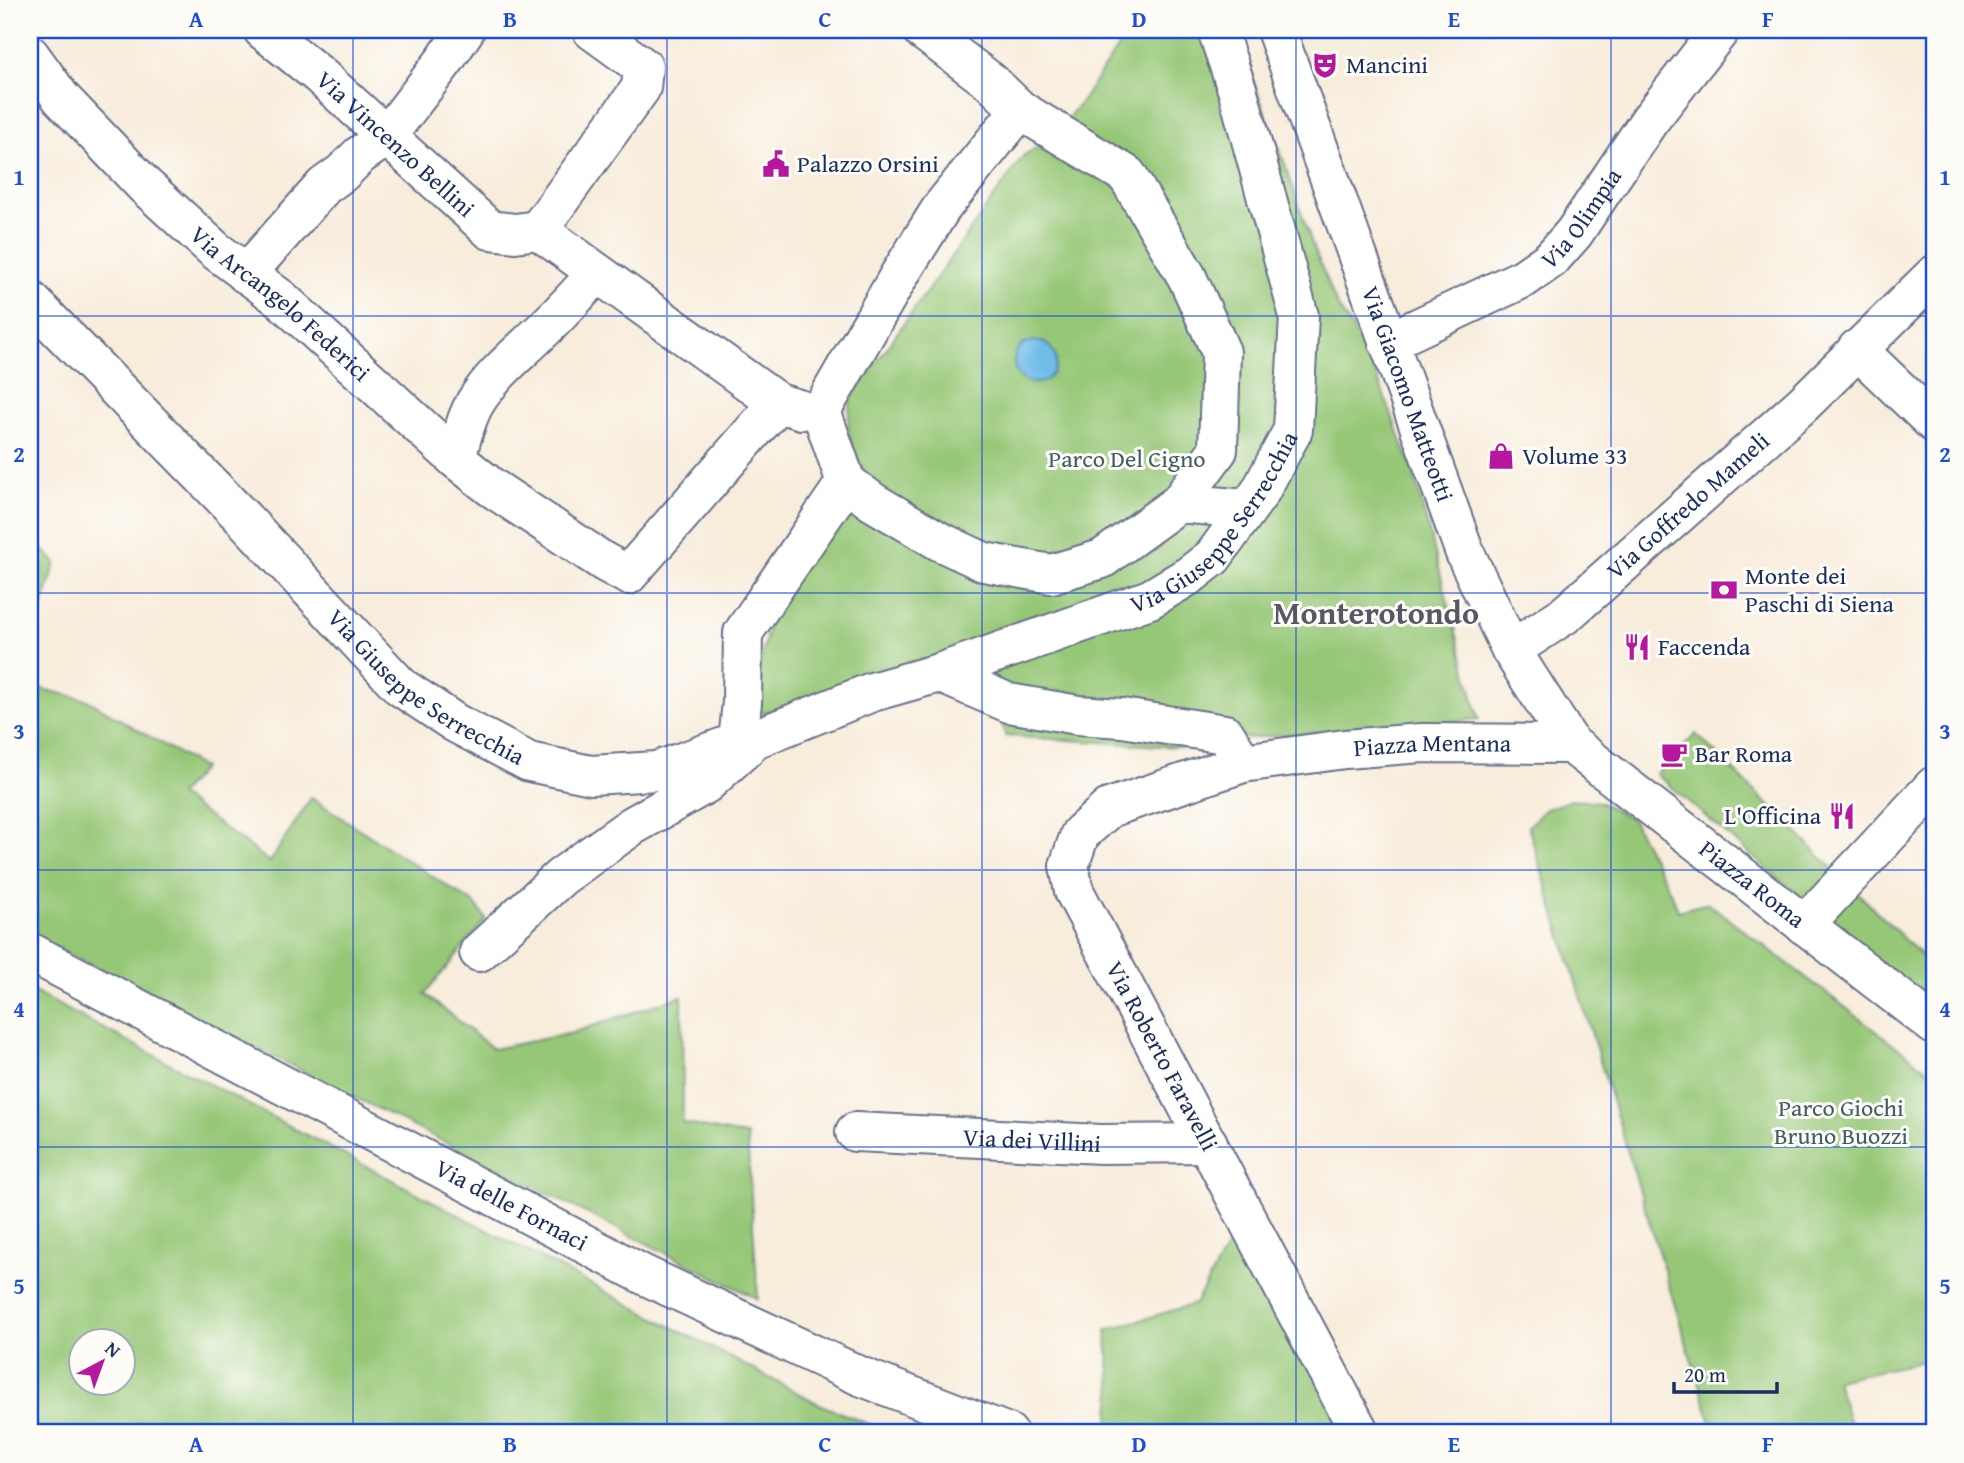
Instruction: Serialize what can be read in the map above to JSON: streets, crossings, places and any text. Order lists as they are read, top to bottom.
{
  "streets": {
    "street": [
      "Via Vincenzo Bellini",
      "Via Olimpia",
      "Via Arcangelo Federici",
      "Via Giacomo Matteotti",
      "Via Goffredo Mameli",
      "Via Giuseppe Serrecchia",
      "Piazza Mentana",
      "Piazza Roma",
      "Via Roberto Faravelli",
      "Via dei Villini",
      "Via delle Fornaci"
    ]
  },
  "crossings": [
    ["Via Olimpia", "Via Giacomo Matteotti"],
    ["Via Giacomo Matteotti", "Via Goffredo Mameli"],
    ["Via Giacomo Matteotti", "Piazza Mentana"],
    ["Via Giacomo Matteotti", "Piazza Roma"],
    ["Piazza Mentana", "Piazza Roma"],
    ["Piazza Mentana", "Via Roberto Faravelli"],
    ["Via Roberto Faravelli", "Via dei Villini"]
  ],
  "districts": ["Monterotondo"],
  "parks": ["Parco Del Cigno", "Parco Giochi Bruno Buozzi"],
  "places": {
    "theatre": ["Mancini"],
    "public building": ["Palazzo Orsini"],
    "shop": ["Volume 33"],
    "bank": ["Monte dei Paschi di Siena"],
    "restaurant": ["Faccenda", "L'Officina"],
    "cafe": ["Bar Roma"]
  },
  "scale_bar": "20 m",
  "north": "top right",
  "grid": {
    "columns": [
      "A",
      "B",
      "C",
      "D",
      "E",
      "F"
    ],
    "rows": [
      "1",
      "2",
      "3",
      "4",
      "5"
    ]
  }
}
